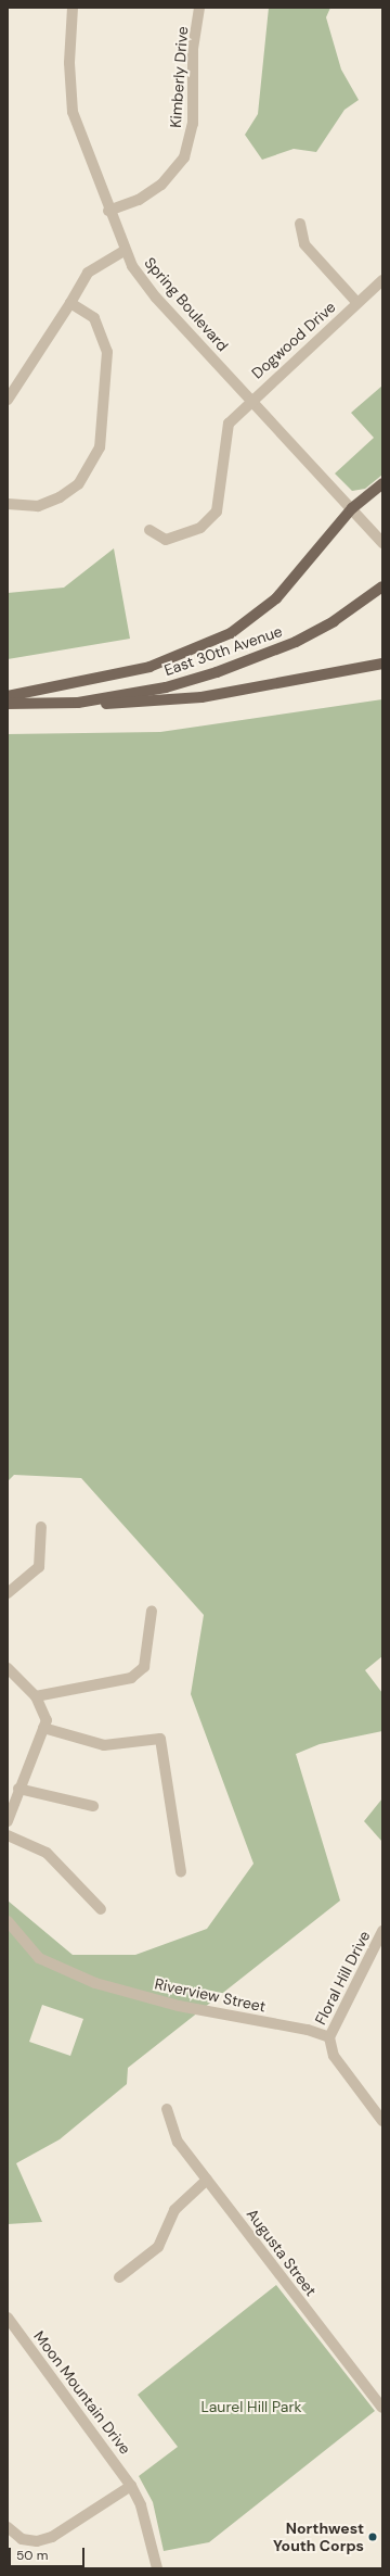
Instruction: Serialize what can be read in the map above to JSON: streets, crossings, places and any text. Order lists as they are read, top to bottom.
{
  "streets": {
    "main road": ["East 30th Avenue"],
    "street": [
      "Kimberly Drive",
      "Spring Boulevard",
      "Dogwood Drive",
      "Floral Hill Drive",
      "Riverview Street",
      "Augusta Street",
      "Moon Mountain Drive"
    ]
  },
  "crossings": [
    ["Kimberly Drive", "Spring Boulevard"],
    ["Spring Boulevard", "Dogwood Drive"],
    ["Floral Hill Drive", "Riverview Street"]
  ],
  "parks": ["Laurel Hill Park"],
  "places": ["Northwest Youth Corps"],
  "scale_bar": "50 m"
}
